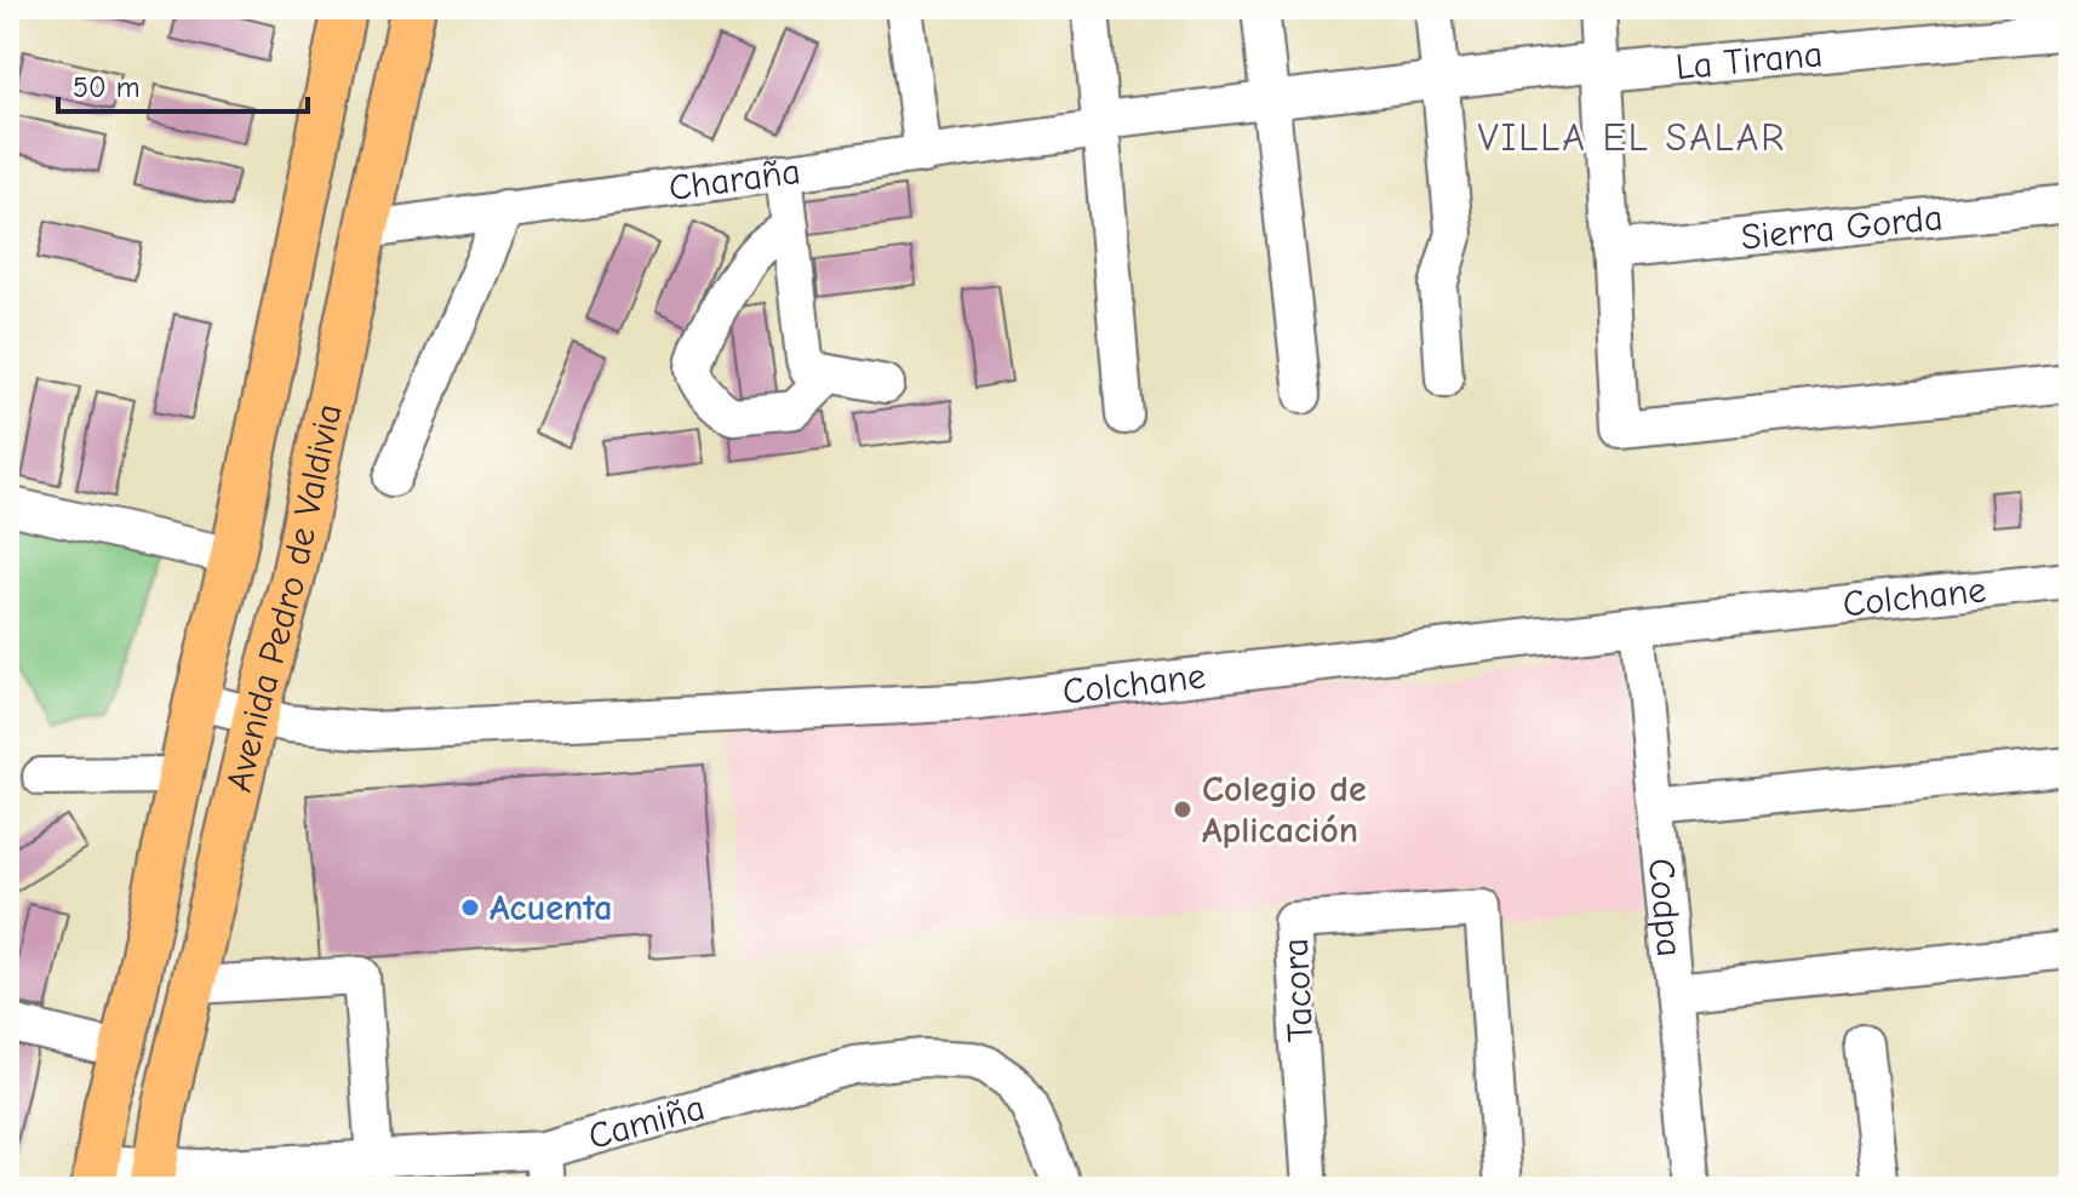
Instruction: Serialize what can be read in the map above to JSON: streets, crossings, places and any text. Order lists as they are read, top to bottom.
{
  "streets": {
    "main road": ["Avenida Pedro de Valdivia"],
    "street": [
      "La Tirana",
      "Charaña",
      "Sierra Gorda",
      "Colchane",
      "Codpa",
      "Tacora",
      "Camiña"
    ]
  },
  "crossings": [
    ["La Tirana", "Charaña"],
    ["Charaña", "Avenida Pedro de Valdivia"],
    ["Colchane", "Avenida Pedro de Valdivia"],
    ["Colchane", "Codpa"],
    ["Avenida Pedro de Valdivia", "Camiña"]
  ],
  "districts": ["VILLA EL SALAR"],
  "places": ["Colegio de Aplicación", "Acuenta"],
  "scale_bar": "50 m"
}
